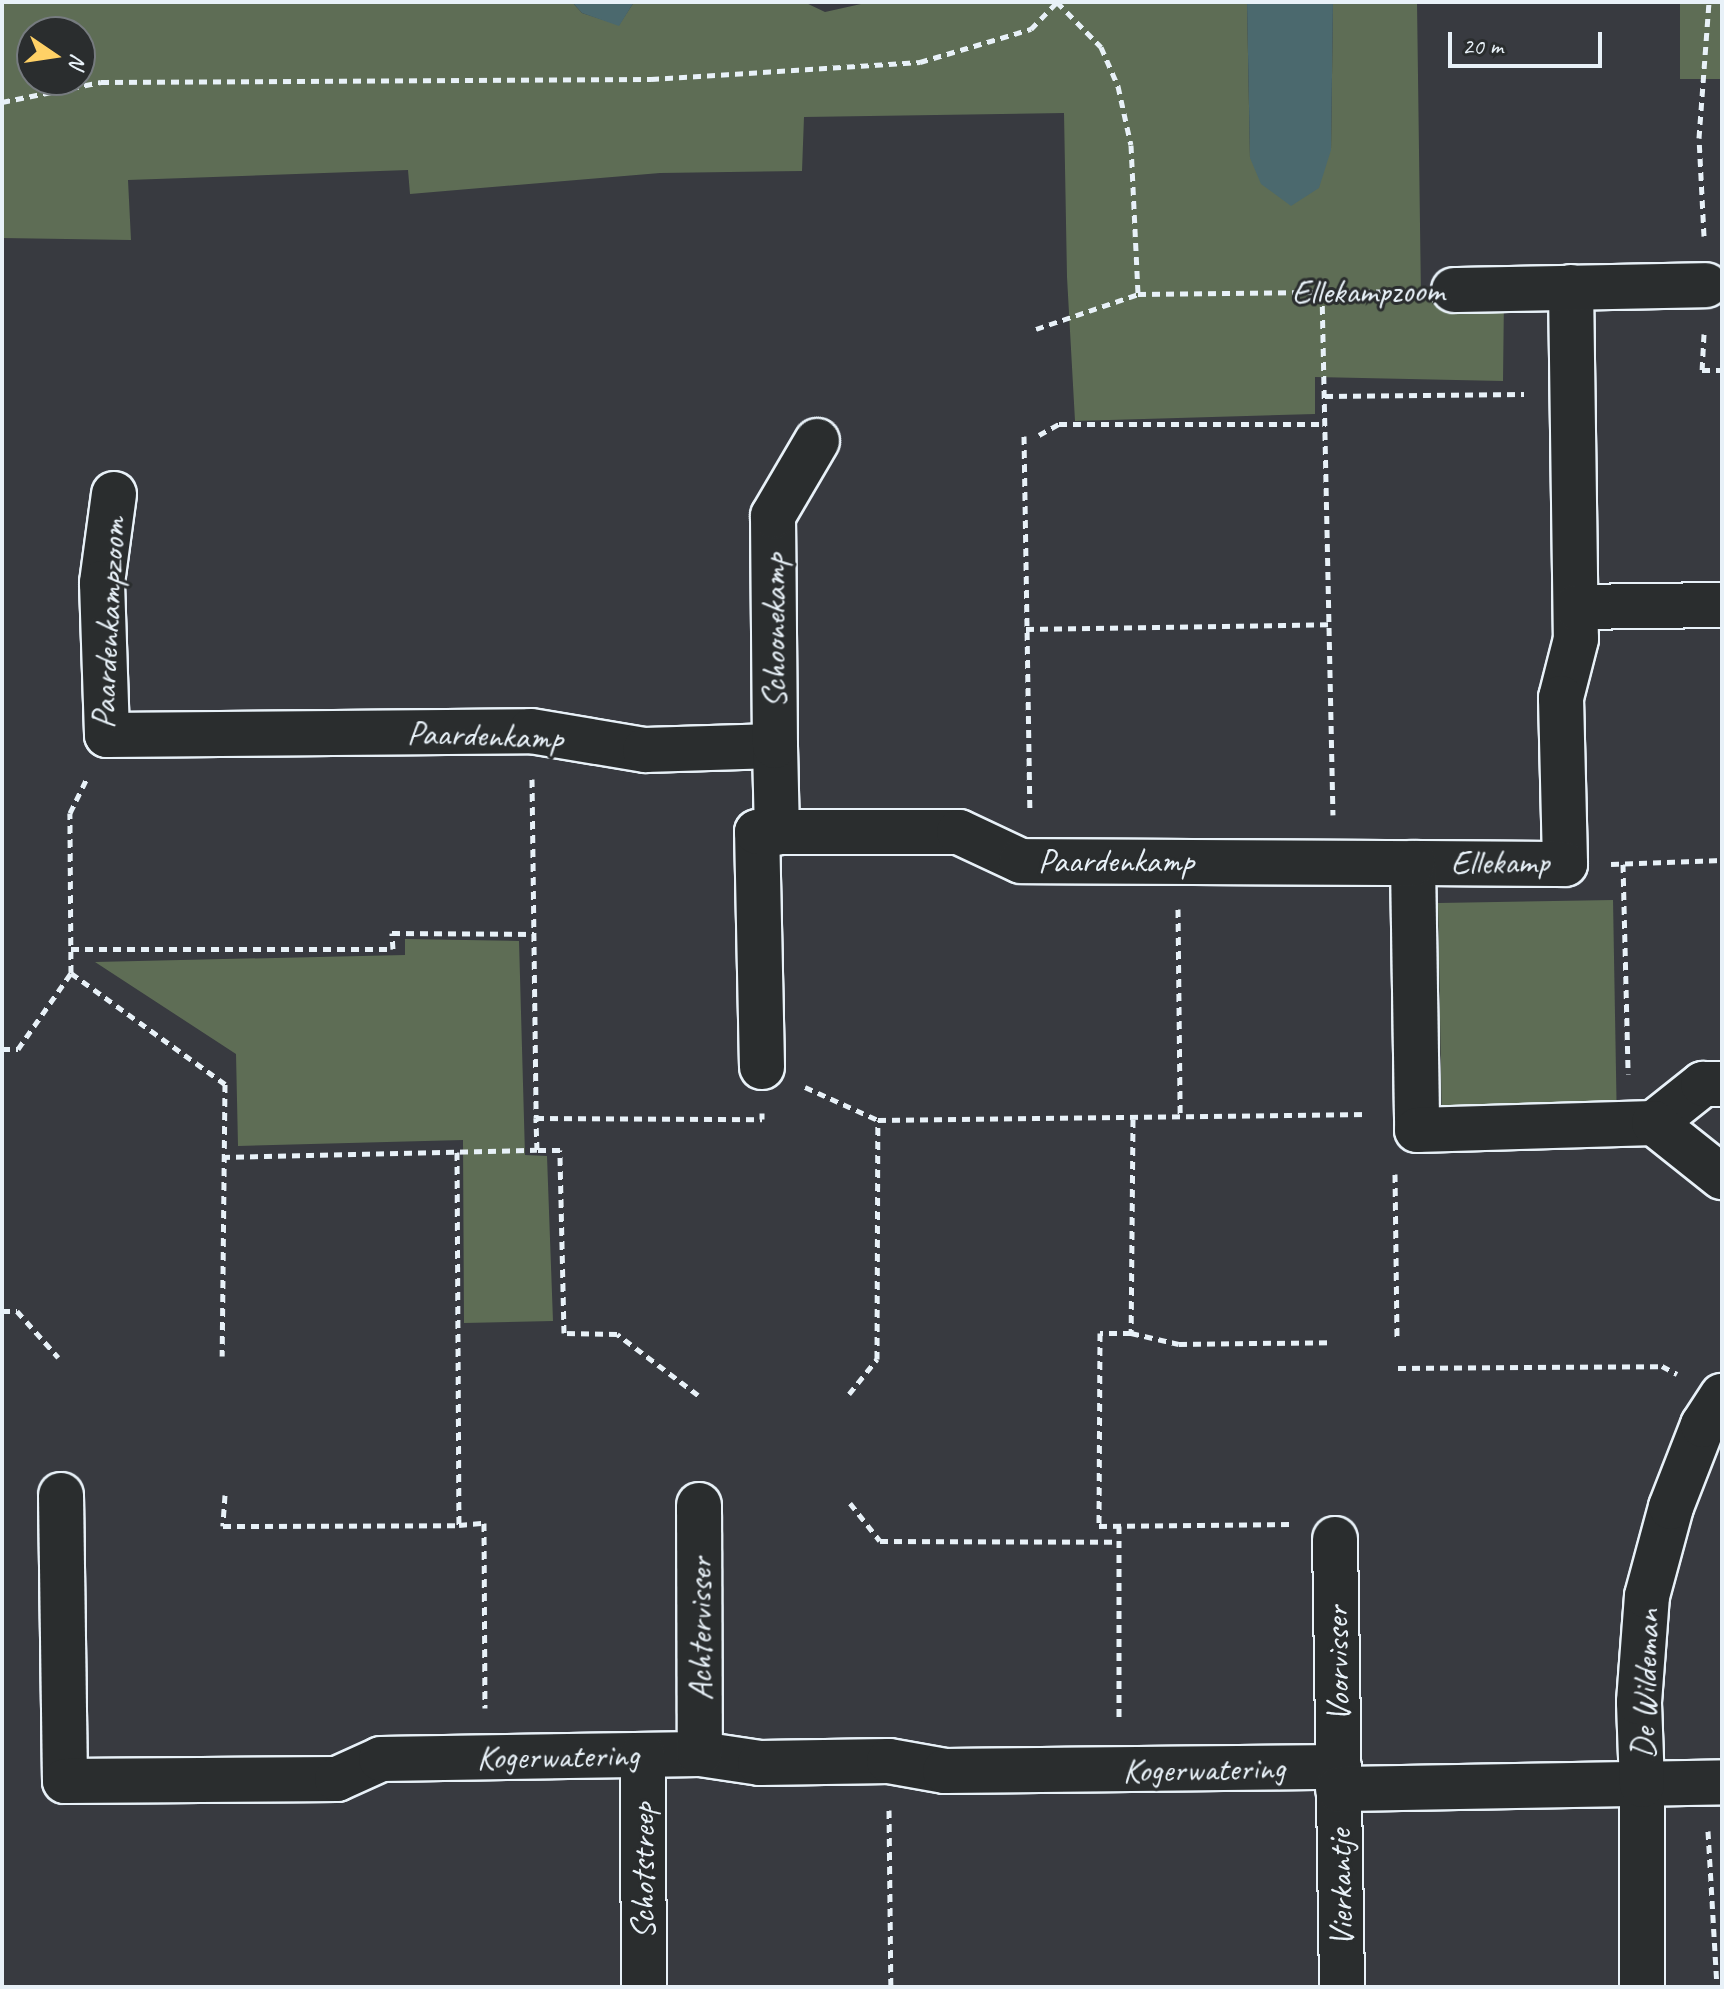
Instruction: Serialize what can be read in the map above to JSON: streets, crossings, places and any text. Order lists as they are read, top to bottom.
{
  "streets": {
    "street": [
      "Ellekampzoom",
      "Paardenkampzoom",
      "Schoonekamp",
      "Paardenkamp",
      "Ellekamp",
      "Achtervisser",
      "Voorvisser",
      "De Wildeman",
      "Kogerwatering",
      "Schotstreep",
      "Vierkantje"
    ]
  },
  "crossings": [
    ["Ellekampzoom", "Ellekamp"],
    ["Paardenkampzoom", "Paardenkamp"],
    ["Schoonekamp", "Paardenkamp"],
    ["Paardenkamp", "Ellekamp"],
    ["Achtervisser", "Kogerwatering"],
    ["Voorvisser", "Kogerwatering"],
    ["Voorvisser", "Vierkantje"],
    ["De Wildeman", "Kogerwatering"],
    ["Kogerwatering", "Schotstreep"],
    ["Kogerwatering", "Vierkantje"]
  ],
  "scale_bar": "20 m",
  "north": "right"
}
